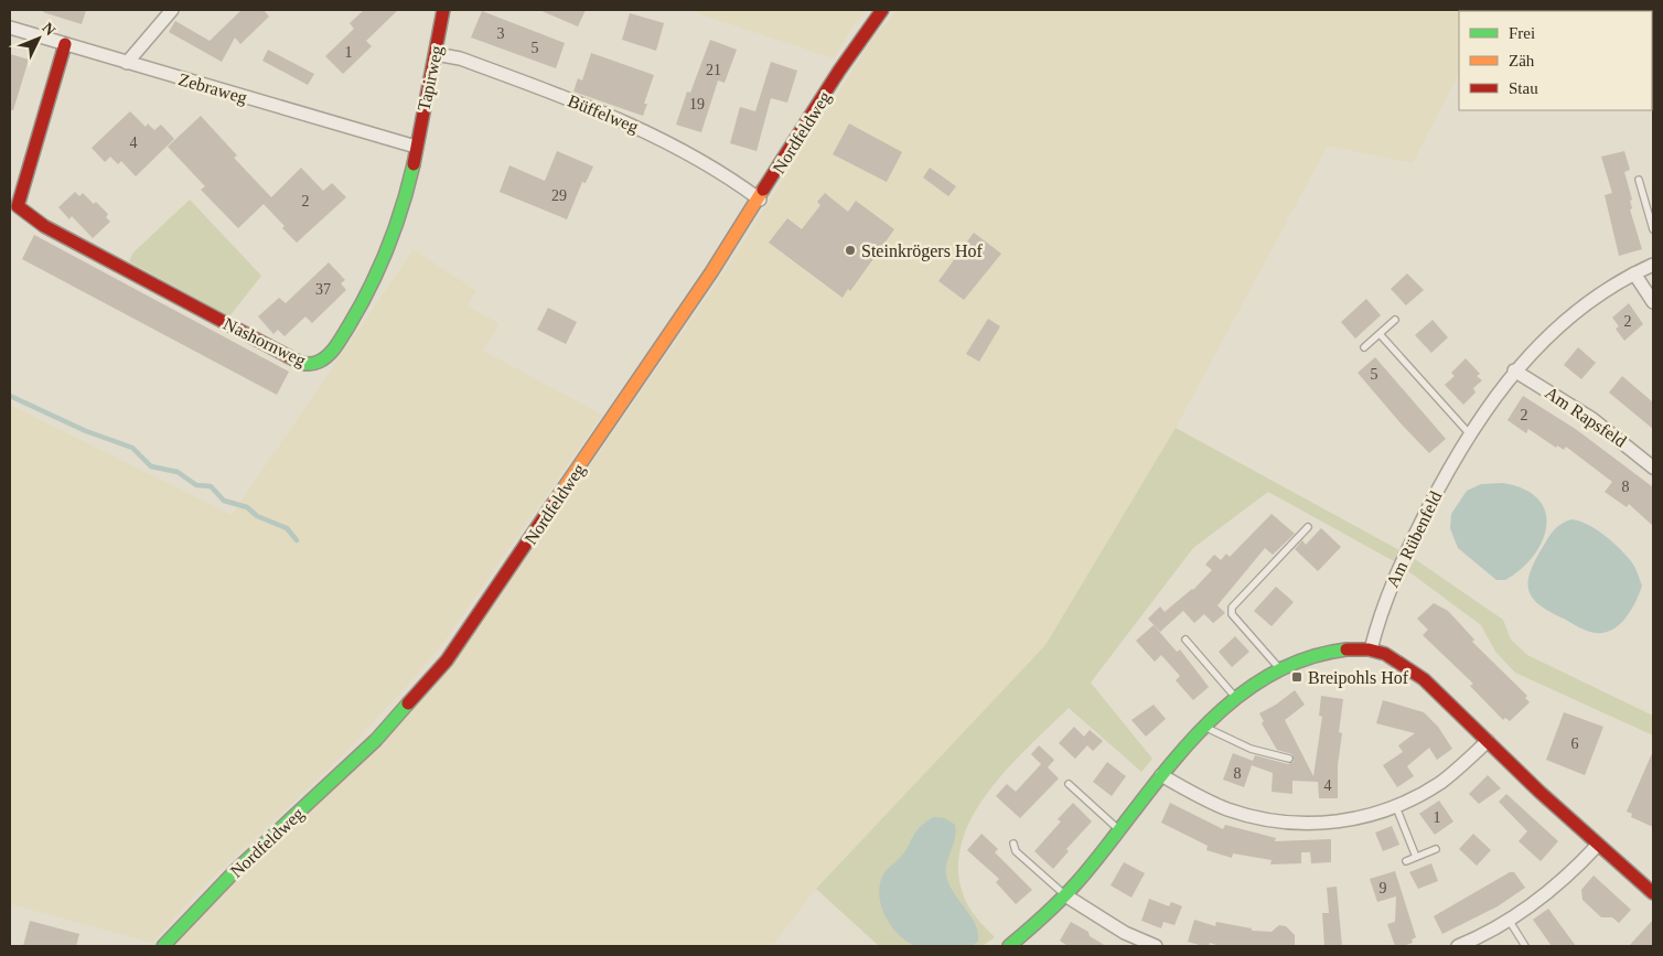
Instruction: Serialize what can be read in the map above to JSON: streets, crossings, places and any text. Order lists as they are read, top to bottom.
{
  "streets": {
    "street": [
      "Tapirweg",
      "Zebraweg",
      "Büffelweg",
      "Nordfeldweg",
      "Nashornweg",
      "Am Rapsfeld",
      "Am Rübenfeld"
    ]
  },
  "crossings": [
    ["Tapirweg", "Zebraweg"],
    ["Tapirweg", "Büffelweg"],
    ["Tapirweg", "Nashornweg"],
    ["Zebraweg", "Nashornweg"],
    ["Büffelweg", "Nordfeldweg"],
    ["Am Rapsfeld", "Am Rübenfeld"]
  ],
  "places": {
    "other": ["Steinkrögers Hof"],
    "transit": ["Breipohls Hof"]
  },
  "house_numbers": [
    "3",
    "5",
    "1",
    "21",
    "19",
    "4",
    "29",
    "2",
    "37",
    "2",
    "5",
    "2",
    "8",
    "6",
    "8",
    "4",
    "1",
    "9"
  ],
  "legend": ["Frei", "Zäh", "Stau"],
  "north": "top right"
}
